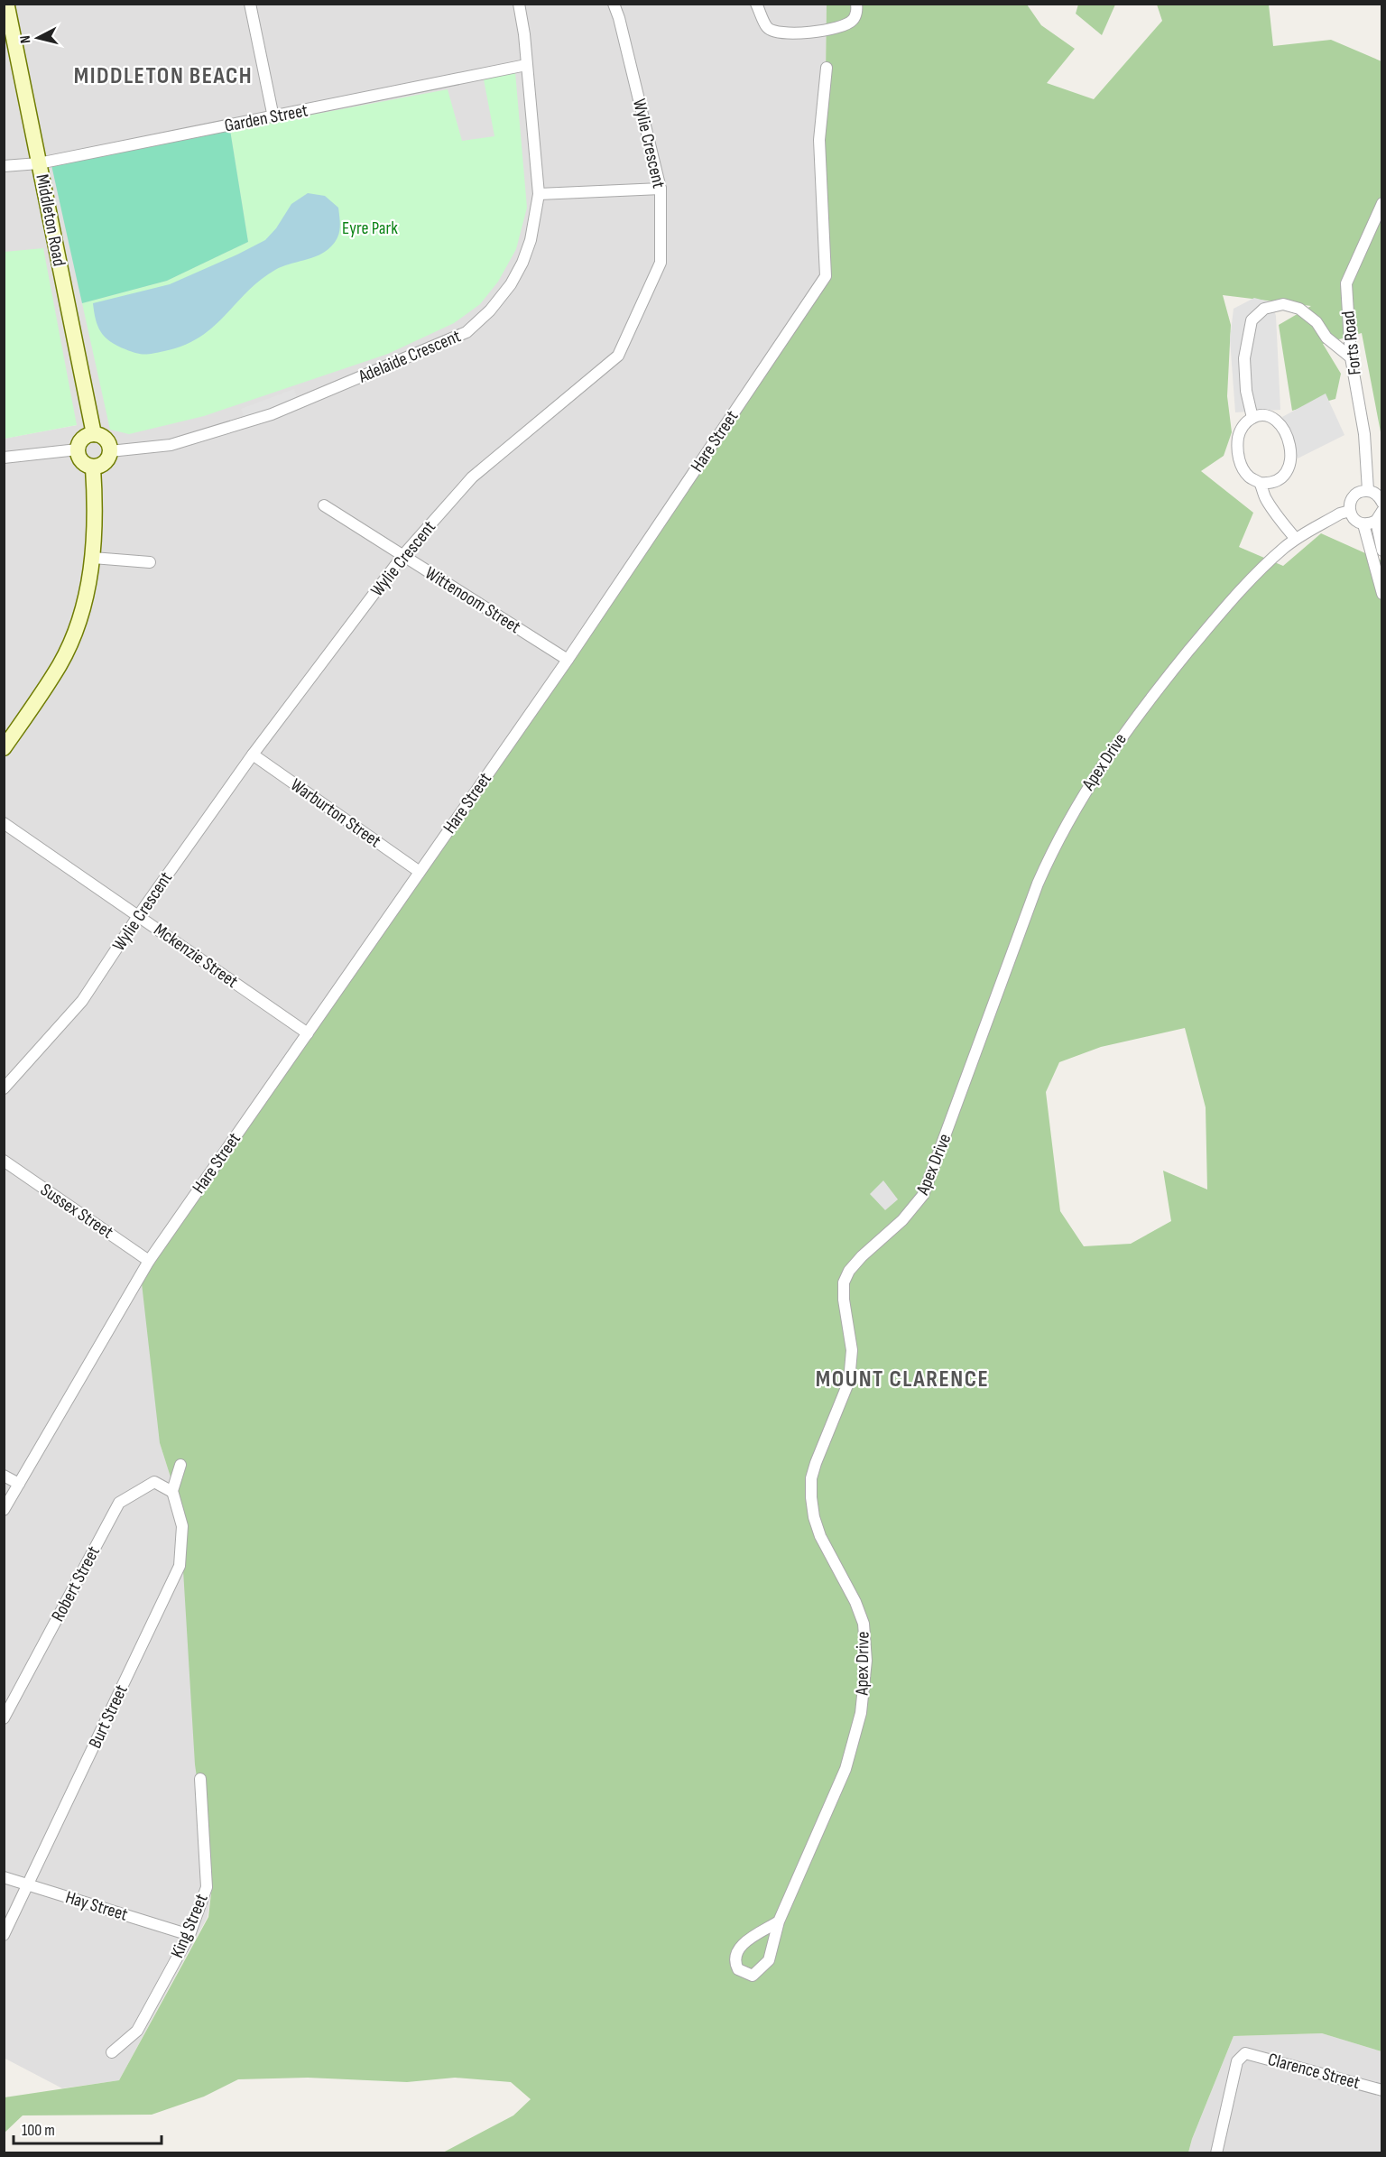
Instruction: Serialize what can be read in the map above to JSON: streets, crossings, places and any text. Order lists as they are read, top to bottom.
{
  "streets": {
    "main road": ["Middleton Road"],
    "street": [
      "Garden Street",
      "Wylie Crescent",
      "Forts Road",
      "Adelaide Crescent",
      "Hare Street",
      "Wittenoom Street",
      "Apex Drive",
      "Warburton Street",
      "Mckenzie Street",
      "Sussex Street",
      "Robert Street",
      "Burt Street",
      "Hay Street",
      "King Street",
      "Clarence Street"
    ]
  },
  "crossings": [
    ["Garden Street", "Middleton Road"],
    ["Garden Street", "Adelaide Crescent"],
    ["Wylie Crescent", "Wittenoom Street"],
    ["Wylie Crescent", "Warburton Street"],
    ["Wylie Crescent", "Mckenzie Street"],
    ["Middleton Road", "Adelaide Crescent"],
    ["Hare Street", "Wittenoom Street"],
    ["Hare Street", "Warburton Street"],
    ["Hare Street", "Mckenzie Street"],
    ["Hare Street", "Sussex Street"],
    ["Robert Street", "Burt Street"],
    ["Burt Street", "Hay Street"],
    ["Hay Street", "King Street"]
  ],
  "districts": ["MIDDLETON BEACH", "MOUNT CLARENCE"],
  "parks": ["Eyre Park"],
  "scale_bar": "100 m",
  "north": "left"
}
